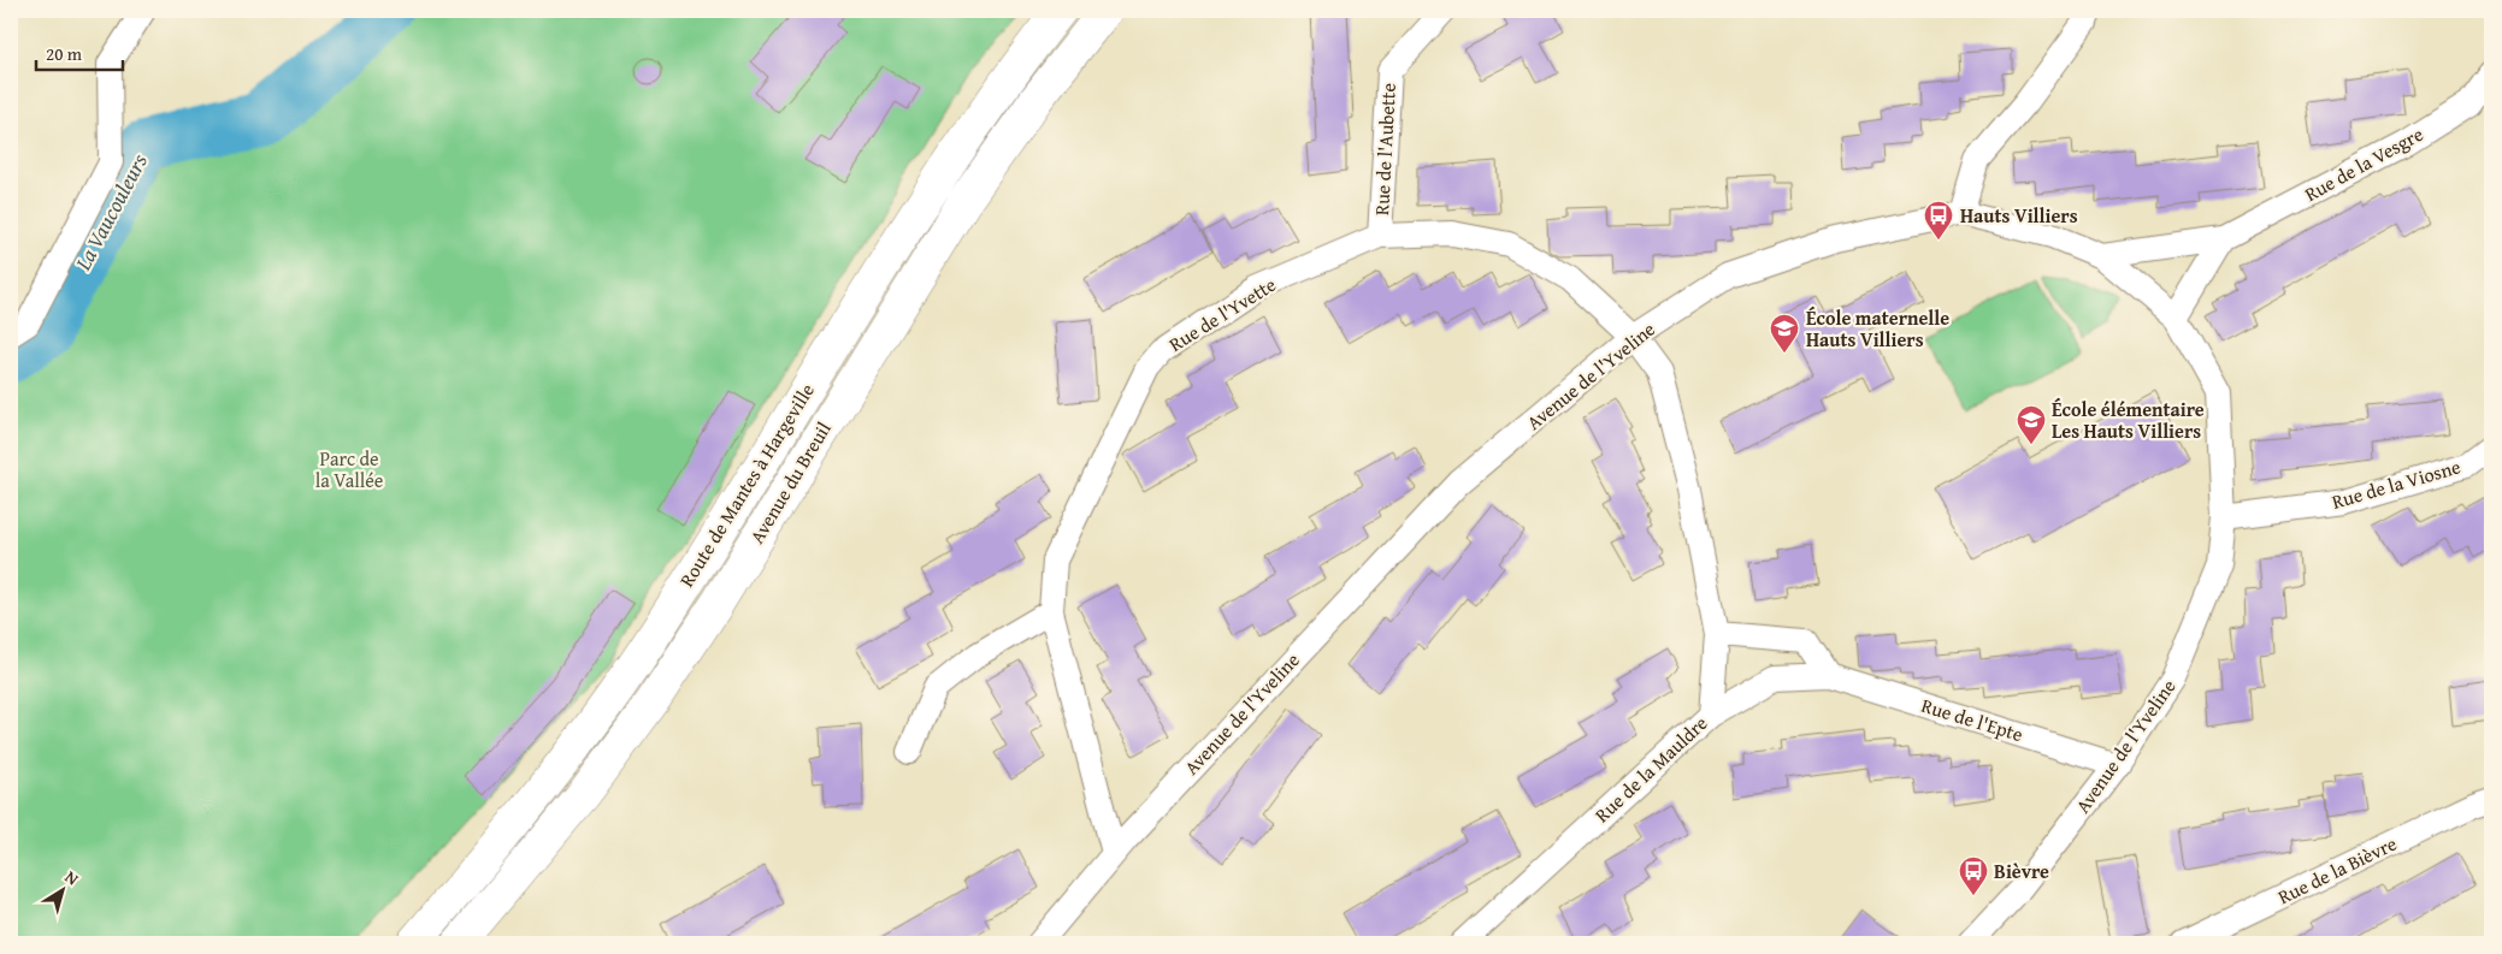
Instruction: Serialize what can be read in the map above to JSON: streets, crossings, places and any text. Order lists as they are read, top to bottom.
{
  "streets": {
    "main road": ["Avenue du Breuil", "Route de Mantes à Hargeville"],
    "street": [
      "Rue de l'Aubette",
      "Rue de la Vesgre",
      "Rue de l'Yvette",
      "Avenue de l'Yveline",
      "Rue de la Viosne",
      "Rue de l'Epte",
      "Rue de la Mauldre",
      "Rue de la Bièvre"
    ]
  },
  "crossings": [
    ["Rue de l'Aubette", "Rue de l'Yvette"],
    ["Rue de la Vesgre", "Avenue de l'Yveline"],
    ["Rue de l'Yvette", "Avenue de l'Yveline"],
    ["Rue de l'Yvette", "Rue de la Mauldre"],
    ["Avenue de l'Yveline", "Rue de la Viosne"],
    ["Avenue de l'Yveline", "Rue de l'Epte"],
    ["Avenue de l'Yveline", "Rue de la Mauldre"],
    ["Rue de l'Epte", "Rue de la Mauldre"]
  ],
  "water": ["La Vaucouleurs"],
  "parks": ["Parc de la Vallée"],
  "places": {
    "bus stop": ["Hauts Villiers", "Bièvre"],
    "school or university": ["École maternelle Hauts Villiers", "École élémentaire Les Hauts Villiers"]
  },
  "scale_bar": "20 m",
  "north": "top right"
}
